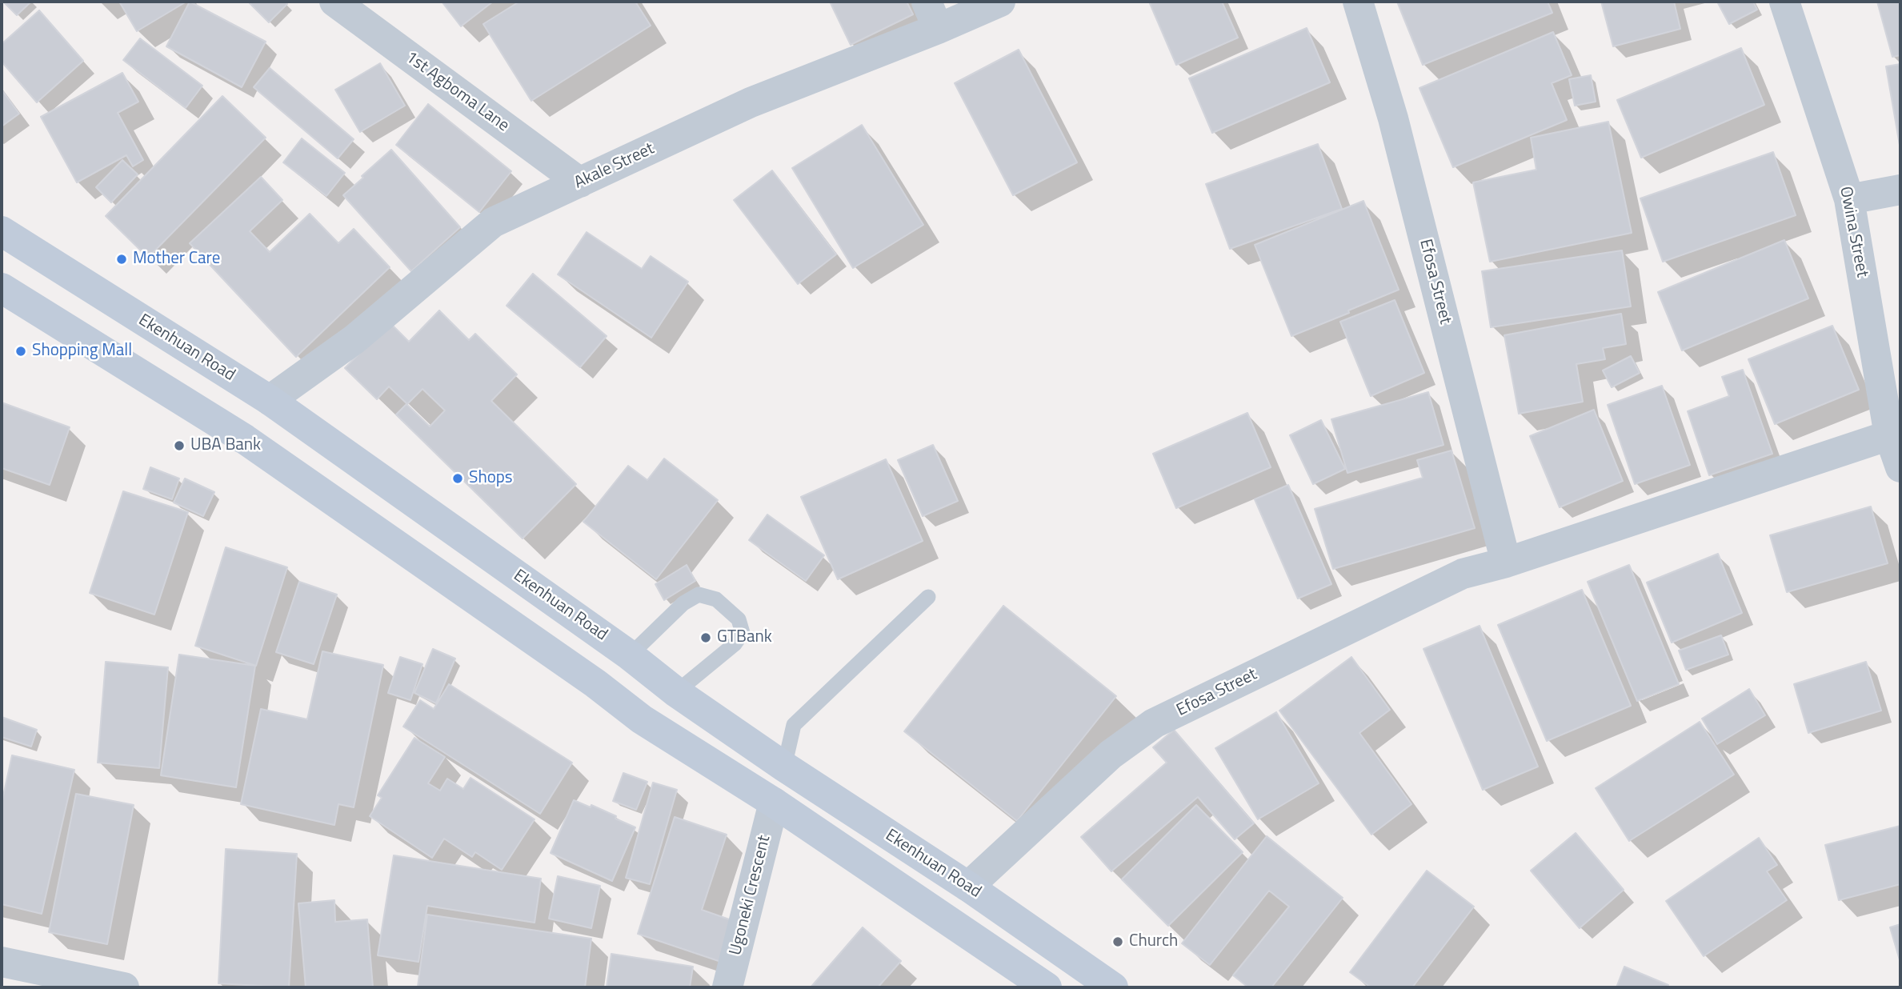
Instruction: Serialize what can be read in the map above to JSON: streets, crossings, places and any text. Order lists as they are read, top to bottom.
{
  "streets": {
    "main road": ["Ekenhuan Road"],
    "street": [
      "1st Agboma Lane",
      "Akale Street",
      "Owina Street",
      "Efosa Street",
      "Ugoneki Crescent"
    ]
  },
  "crossings": [
    ["1st Agboma Lane", "Akale Street"],
    ["Akale Street", "Ekenhuan Road"],
    ["Owina Street", "Efosa Street"],
    ["Efosa Street", "Ekenhuan Road"]
  ],
  "places": [
    "Mother Care",
    "Shopping Mall",
    "UBA Bank",
    "Shops",
    "GTBank",
    "Church"
  ]
}
